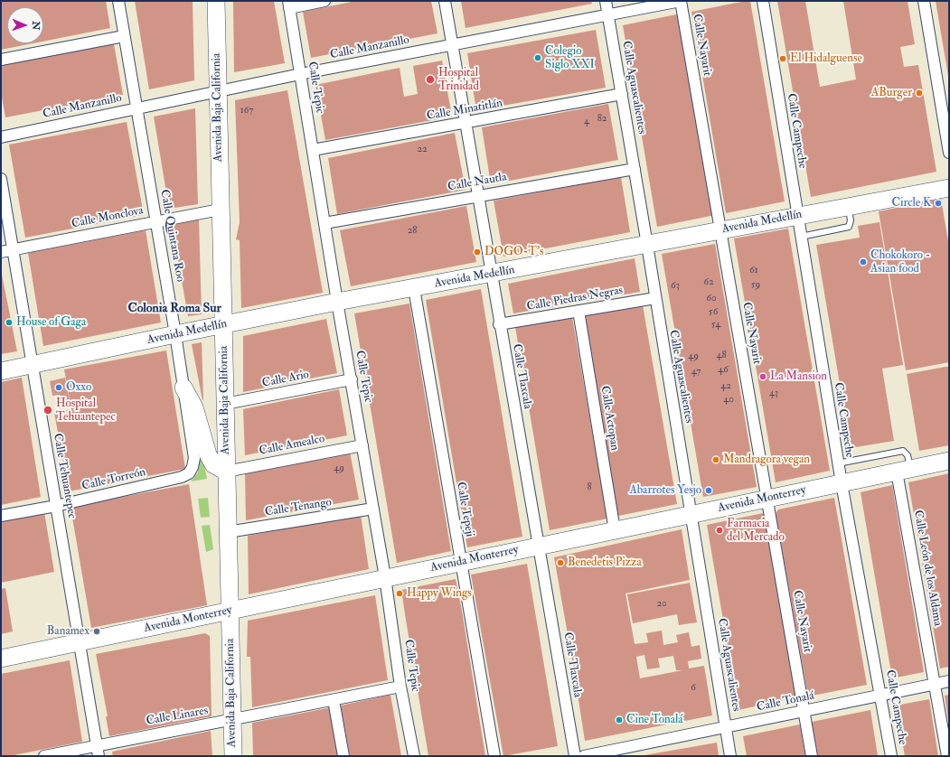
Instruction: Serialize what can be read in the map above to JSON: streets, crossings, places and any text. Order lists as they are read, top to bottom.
{
  "streets": {
    "main road": ["Avenida Baja California", "Avenida Medellín", "Avenida Monterrey"],
    "street": [
      "Calle Nayarit",
      "Calle Manzanillo",
      "Calle Tepic",
      "Calle Aguascalientes",
      "Calle Minatitlán",
      "Calle Campeche",
      "Calle Nautla",
      "Calle Monclova",
      "Calle Quintana Roo",
      "Calle Piedras Negras",
      "Calle Tlaxcala",
      "Calle Ario",
      "Calle Actopan",
      "Calle Amealco",
      "Calle Tehuantepec",
      "Calle Torreón",
      "Calle Tenango",
      "Calle Tepeji",
      "Calle León de los Aldama",
      "Calle Tonalá",
      "Calle Linares"
    ]
  },
  "crossings": [
    ["Calle Nayarit", "Calle Manzanillo"],
    ["Calle Nayarit", "Avenida Medellín"],
    ["Calle Nayarit", "Avenida Monterrey"],
    ["Calle Nayarit", "Calle Tonalá"],
    ["Calle Manzanillo", "Calle Tepic"],
    ["Calle Manzanillo", "Calle Aguascalientes"],
    ["Calle Manzanillo", "Avenida Baja California"],
    ["Calle Manzanillo", "Calle Quintana Roo"],
    ["Calle Manzanillo", "Calle Tlaxcala"],
    ["Calle Tepic", "Calle Minatitlán"],
    ["Calle Tepic", "Calle Nautla"],
    ["Calle Tepic", "Avenida Medellín"],
    ["Calle Tepic", "Calle Ario"],
    ["Calle Tepic", "Calle Amealco"],
    ["Calle Tepic", "Avenida Monterrey"],
    ["Calle Tepic", "Calle Tenango"],
    ["Calle Tepic", "Calle Linares"],
    ["Calle Aguascalientes", "Calle Minatitlán"],
    ["Calle Aguascalientes", "Calle Nautla"],
    ["Calle Aguascalientes", "Avenida Medellín"],
    ["Calle Aguascalientes", "Calle Piedras Negras"],
    ["Calle Aguascalientes", "Avenida Monterrey"],
    ["Calle Aguascalientes", "Calle Tonalá"],
    ["Avenida Baja California", "Calle Monclova"],
    ["Avenida Baja California", "Avenida Medellín"],
    ["Avenida Baja California", "Calle Ario"],
    ["Avenida Baja California", "Calle Amealco"],
    ["Avenida Baja California", "Avenida Monterrey"],
    ["Avenida Baja California", "Calle Tenango"],
    ["Avenida Baja California", "Calle Linares"],
    ["Calle Minatitlán", "Calle Tlaxcala"],
    ["Calle Campeche", "Avenida Medellín"],
    ["Calle Campeche", "Avenida Monterrey"],
    ["Calle Campeche", "Calle Tonalá"],
    ["Calle Nautla", "Calle Tlaxcala"],
    ["Calle Monclova", "Calle Quintana Roo"],
    ["Calle Monclova", "Calle Tehuantepec"],
    ["Avenida Medellín", "Calle Quintana Roo"],
    ["Avenida Medellín", "Calle Tlaxcala"],
    ["Avenida Medellín", "Calle Tehuantepec"],
    ["Avenida Medellín", "Calle Tepeji"],
    ["Calle Quintana Roo", "Calle Torreón"],
    ["Calle Piedras Negras", "Calle Tlaxcala"],
    ["Calle Piedras Negras", "Calle Actopan"],
    ["Calle Tlaxcala", "Avenida Monterrey"],
    ["Calle Actopan", "Avenida Monterrey"],
    ["Calle Tehuantepec", "Calle Torreón"],
    ["Calle Tehuantepec", "Avenida Monterrey"],
    ["Calle Tehuantepec", "Calle Linares"],
    ["Avenida Monterrey", "Calle Tepeji"],
    ["Avenida Monterrey", "Calle León de los Aldama"],
    ["Calle León de los Aldama", "Calle Tonalá"]
  ],
  "districts": ["Colonia Roma Sur"],
  "places": [
    "Colegio Siglo XXI",
    "El Hidalguense",
    "Hospital Trinidad",
    "ABurger",
    "Circle K",
    "DOGO-T’s",
    "Chokokoro - Asian food",
    "House of Gaga",
    "La Mansion",
    "Oxxo",
    "Hospital Tehuantepec",
    "Mandragora vegan",
    "Abarrotes Yesjo",
    "Farmacia del Mercado",
    "Benedetis Pizza",
    "Happy Wings",
    "Banamex",
    "Cine Tonalá"
  ],
  "house_numbers": [
    "167",
    "82",
    "4",
    "22",
    "28",
    "61",
    "62",
    "59",
    "63",
    "60",
    "56",
    "54",
    "48",
    "49",
    "46",
    "47",
    "42",
    "43",
    "40",
    "49",
    "8",
    "20",
    "6"
  ],
  "north": "right"
}
